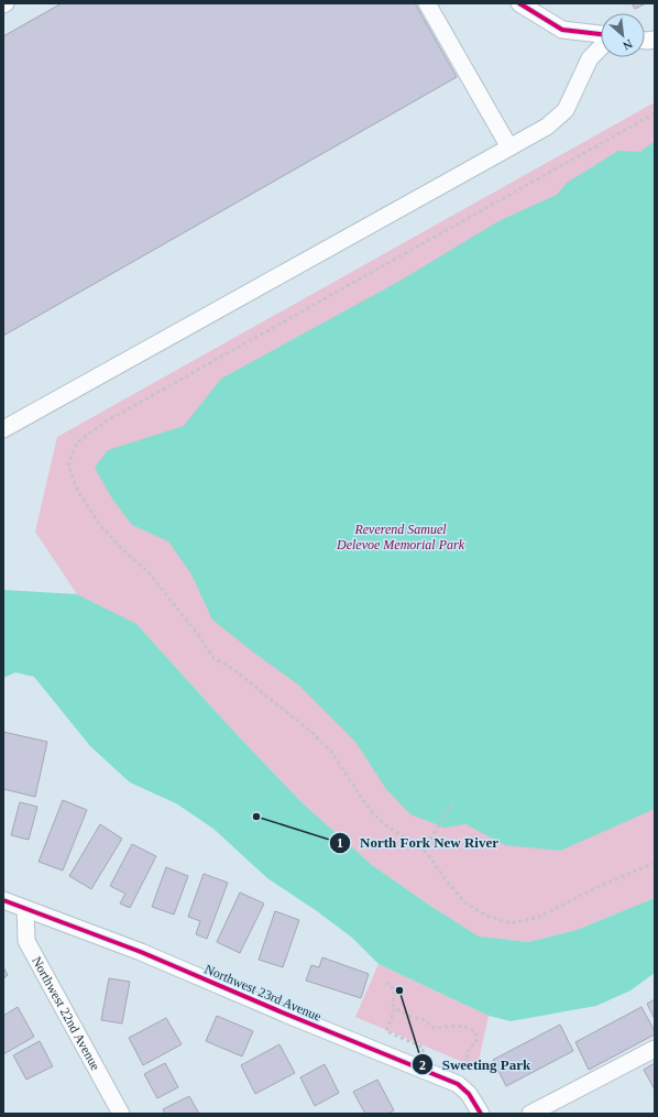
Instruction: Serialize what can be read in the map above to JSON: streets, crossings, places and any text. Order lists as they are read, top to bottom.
{
  "streets": {
    "street": ["Northwest 23rd Avenue", "Northwest 22nd Avenue"]
  },
  "crossings": [
    ["Northwest 23rd Avenue", "Northwest 22nd Avenue"]
  ],
  "parks": ["Reverend Samuel Delevoe Memorial Park"],
  "places": ["North Fork New River", "Sweeting Park"],
  "north": "bottom right"
}
